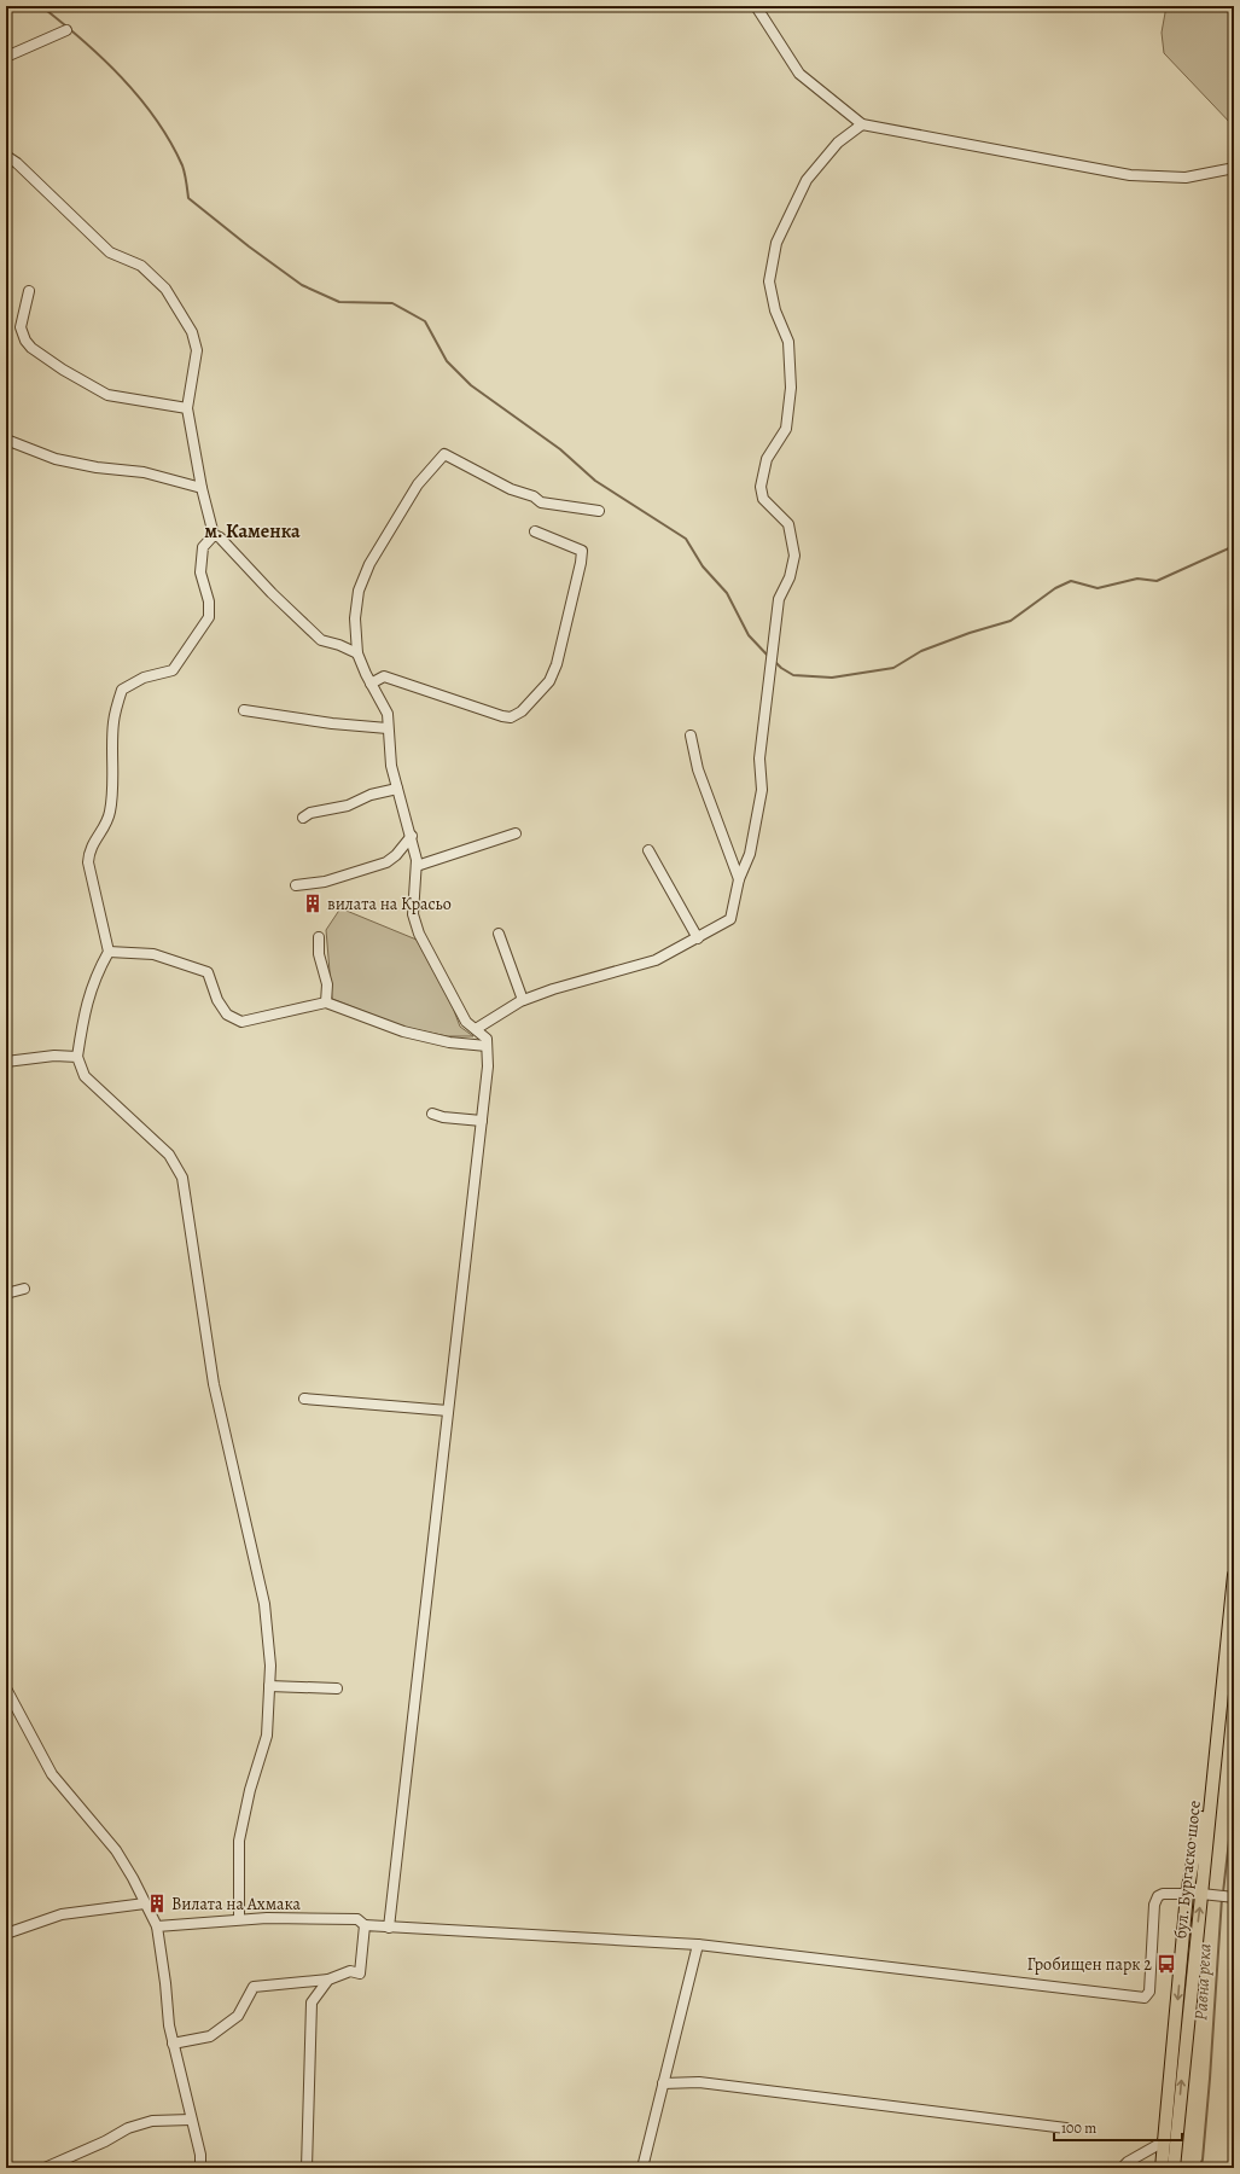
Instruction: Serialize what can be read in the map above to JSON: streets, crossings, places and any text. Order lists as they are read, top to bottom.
{
  "streets": {
    "main road": ["бул. Бургаско шосе"]
  },
  "districts": ["м. Каменка"],
  "water": ["Равна река"],
  "places": {
    "building": ["вилата на Красьо", "Вилата на Ахмака"],
    "bus stop": ["Гробищен парк 2"]
  },
  "scale_bar": "100 m"
}
